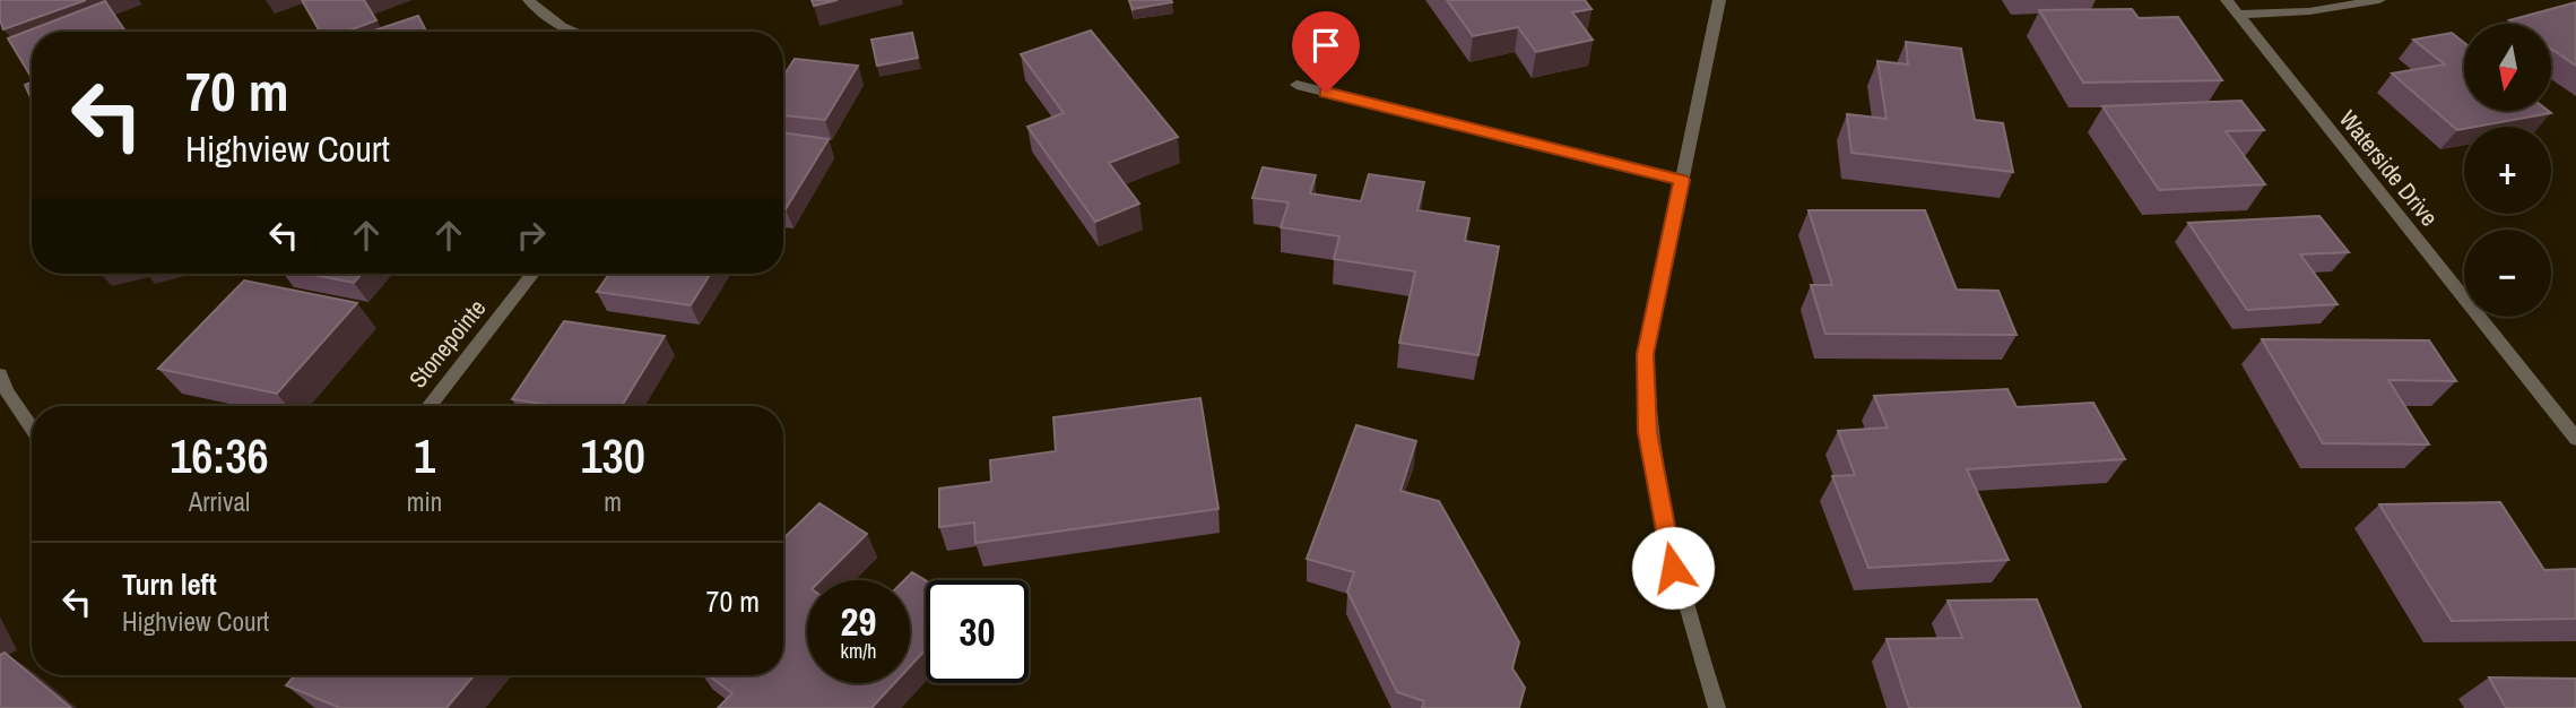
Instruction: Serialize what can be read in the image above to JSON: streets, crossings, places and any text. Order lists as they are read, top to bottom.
{
  "streets": {
    "street": ["Waterside Drive", "Stonepointe"]
  },
  "north": "bottom",
  "page": {
    "map_buttons": ["+", "−"],
    "turn": ["70 m", "Highview Court"],
    "eta": [
      "16:36",
      "Arrival",
      "1",
      "min",
      "130",
      "m"
    ],
    "list": [
      {
        "name": "Turn left",
        "note": "Highview Court",
        "value": "70 m"
      }
    ],
    "speed": "29 km/h",
    "limit": "30"
  }
}
